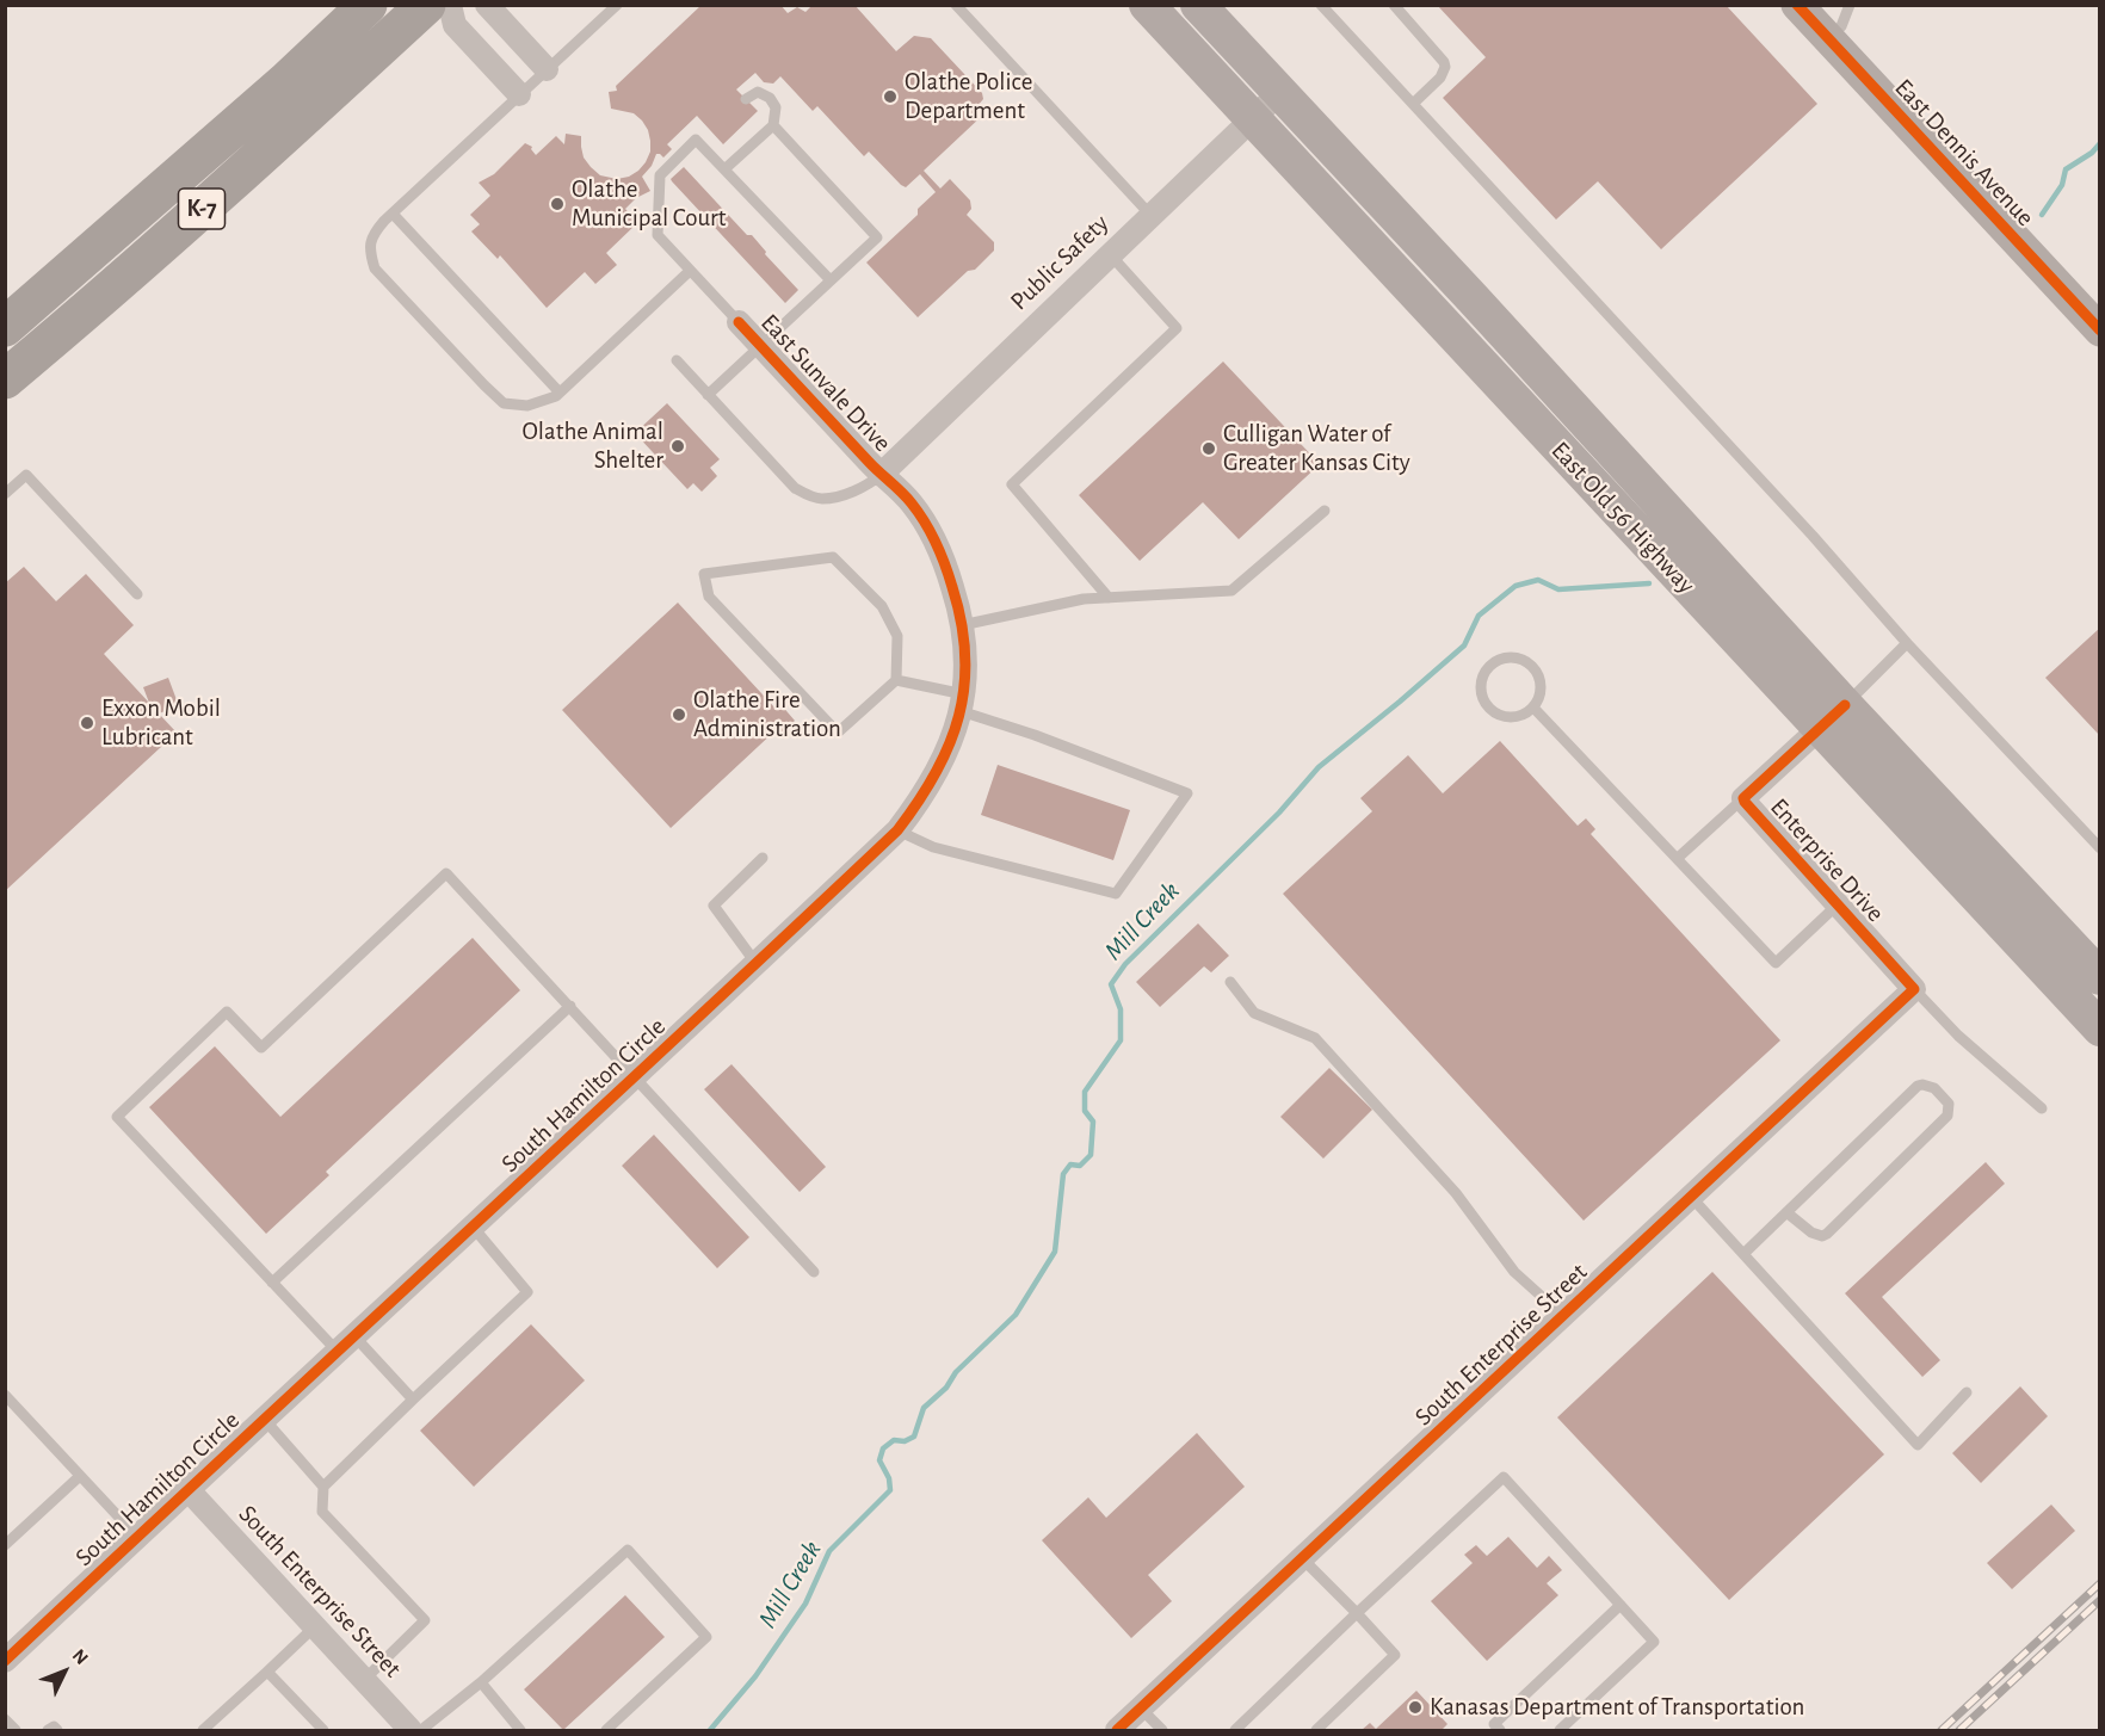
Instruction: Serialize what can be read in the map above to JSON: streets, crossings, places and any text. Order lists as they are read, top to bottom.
{
  "streets": {
    "highway": ["K-7"],
    "main road": ["East Old 56 Highway"],
    "street": [
      "East Dennis Avenue",
      "Public Safety",
      "East Sunvale Drive",
      "Enterprise Drive",
      "South Hamilton Circle",
      "South Enterprise Street"
    ]
  },
  "crossings": [
    ["Public Safety", "East Sunvale Drive"],
    ["Public Safety", "East Old 56 Highway"],
    ["Public Safety", "South Hamilton Circle"],
    ["East Sunvale Drive", "South Hamilton Circle"],
    ["East Old 56 Highway", "Enterprise Drive"],
    ["Enterprise Drive", "South Enterprise Street"],
    ["South Hamilton Circle", "South Enterprise Street"]
  ],
  "water": ["Mill Creek"],
  "places": [
    "Olathe Police Department",
    "Olathe Municipal Court",
    "Olathe Animal Shelter",
    "Culligan Water of Greater Kansas City",
    "Olathe Fire Administration",
    "Exxon Mobil Lubricant",
    "Kanasas Department of Transportation"
  ],
  "north": "top right"
}
